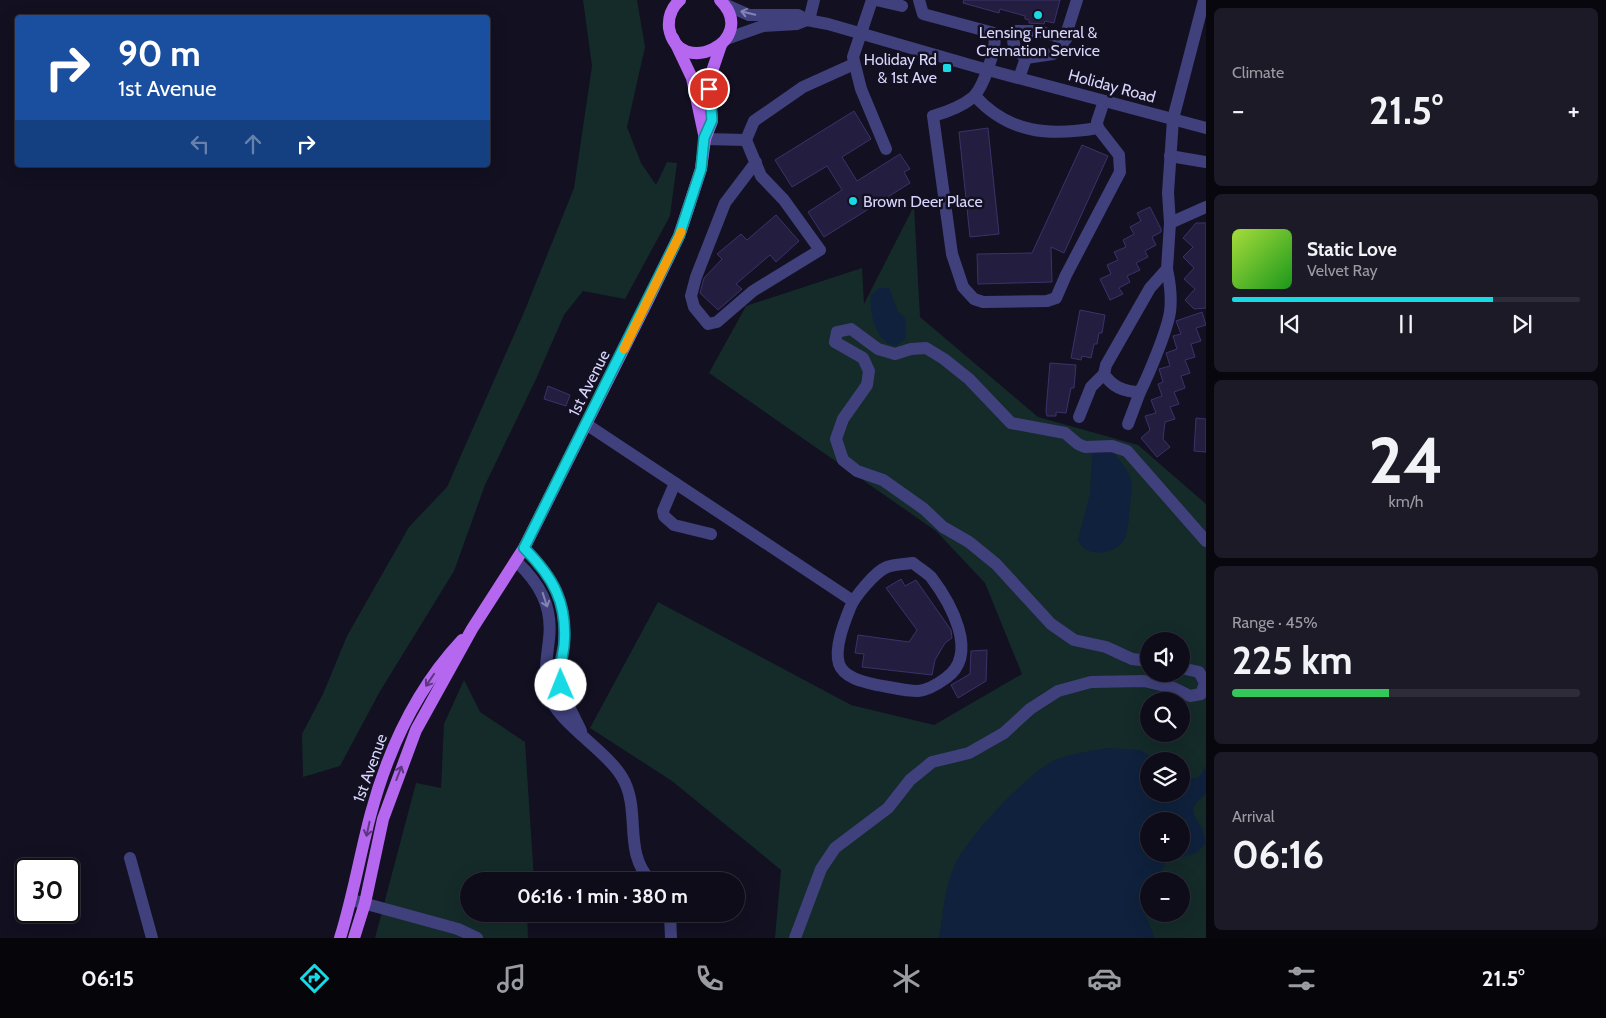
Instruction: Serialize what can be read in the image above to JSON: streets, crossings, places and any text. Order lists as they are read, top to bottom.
{
  "streets": {
    "main road": ["1st Avenue"],
    "street": ["Holiday Road"]
  },
  "crossings": [
    ["Holiday Road", "1st Avenue"]
  ],
  "places": {
    "other": ["Lensing Funeral & Cremation Service", "Brown Deer Place"],
    "transit": ["Holiday Rd & 1st Ave"]
  },
  "page": {
    "tile": [
      "Climate",
      ["24", "km/h"],
      ["Range · 45%", "225 km"],
      ["Arrival", "06:16"]
    ],
    "turn": ["90 m", "1st Avenue"],
    "heat": ["−", "21.5°", "+"],
    "song": ["Static Love", "Velvet Ray"],
    "map_buttons": ["+", "−"],
    "limit": "30",
    "trip": "06:16 · 1 min · 380 m",
    "tabs": ["06:15", "21.5°"]
  }
}
